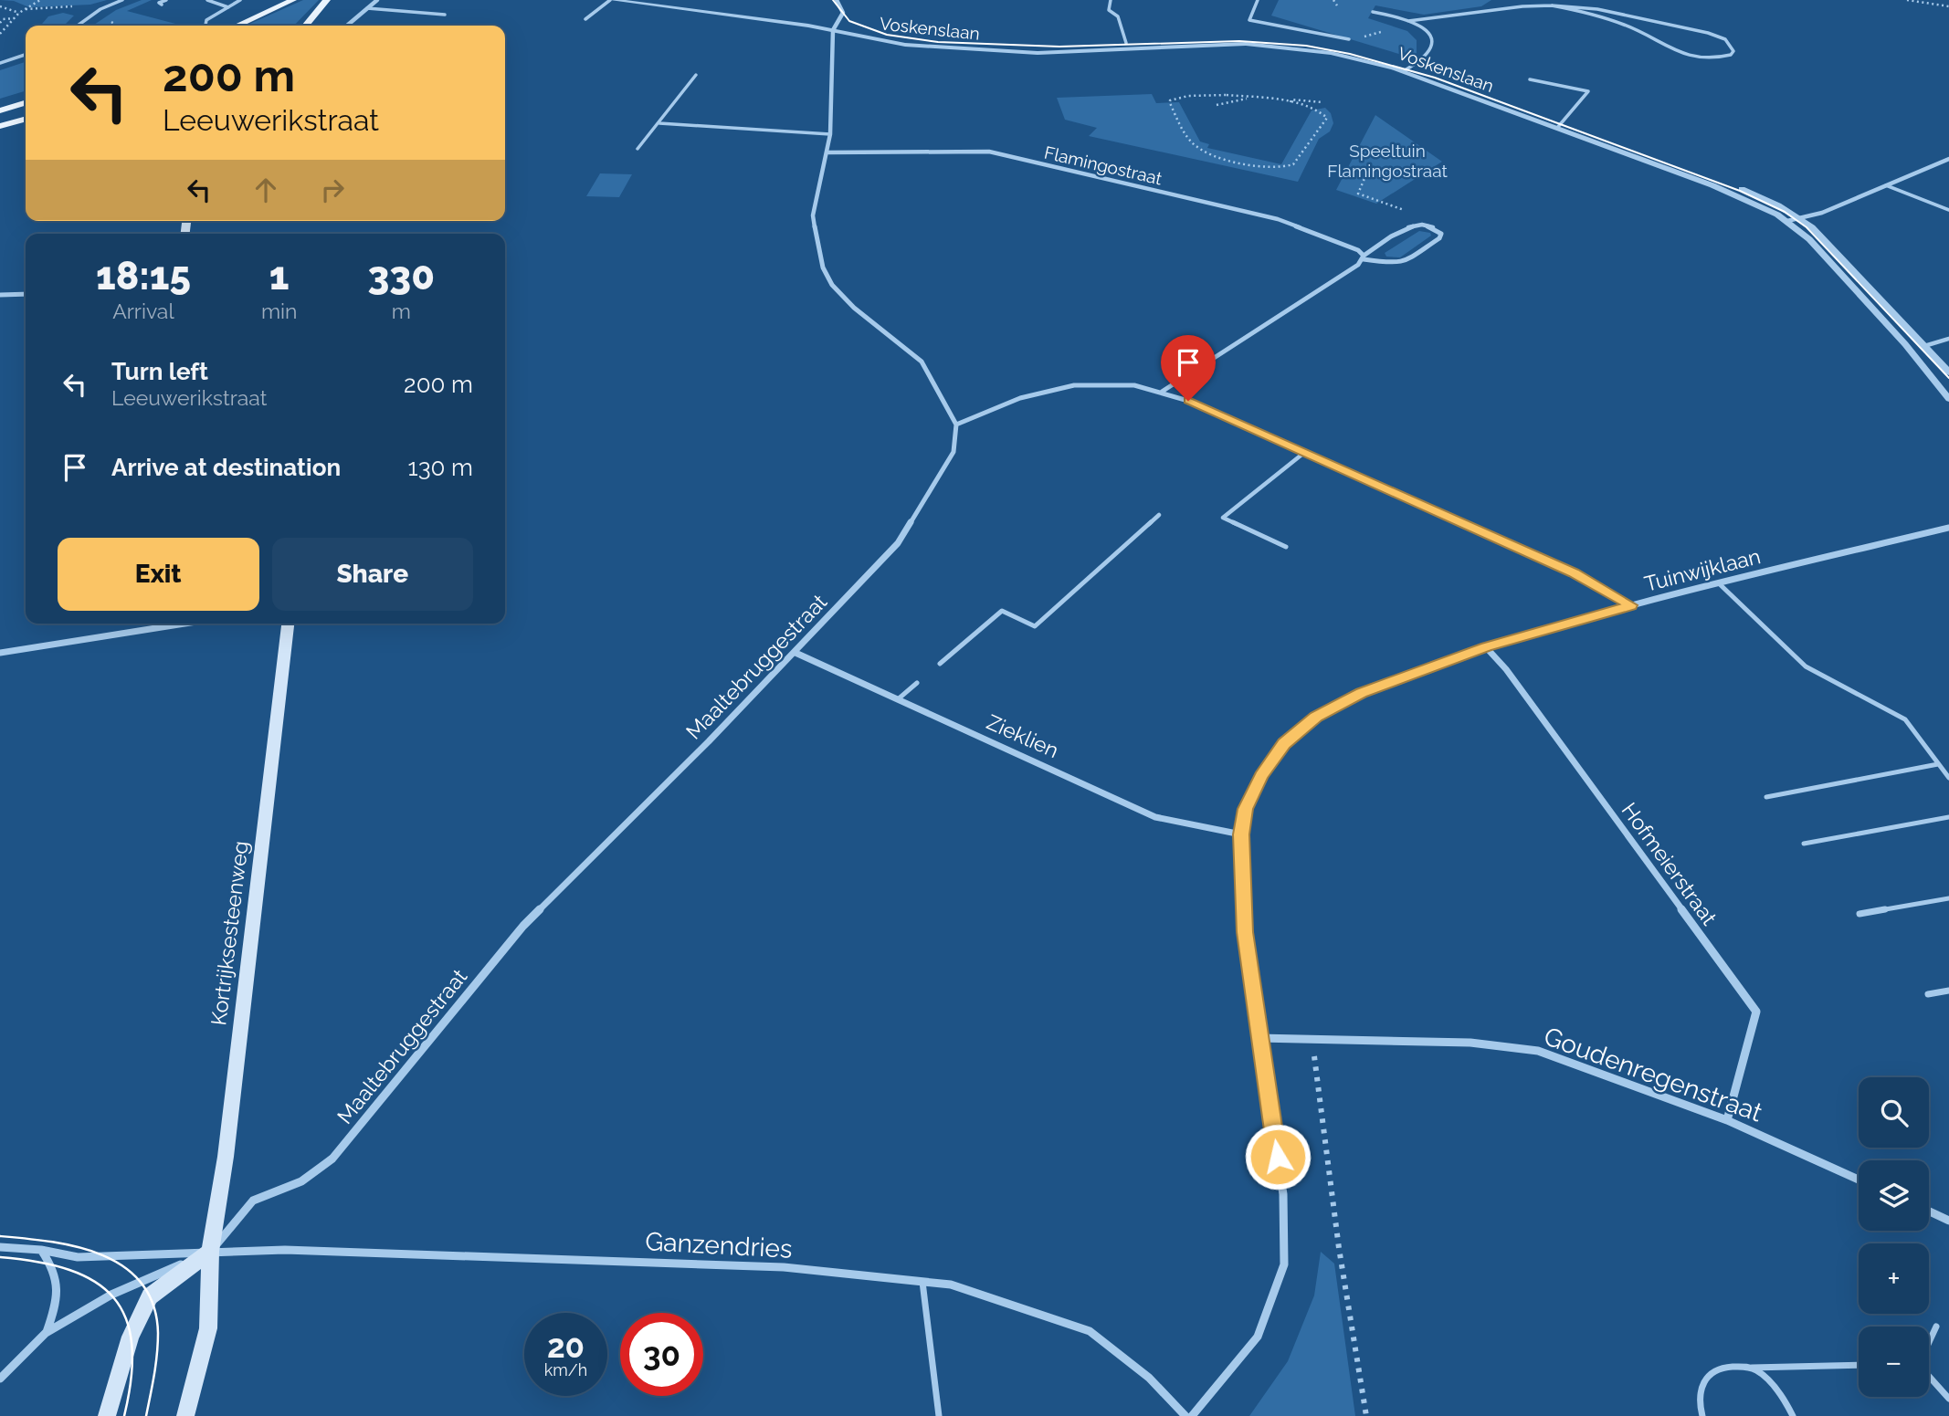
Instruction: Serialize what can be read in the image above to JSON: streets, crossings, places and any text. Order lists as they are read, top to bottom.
{
  "streets": {
    "main road": ["Kortrijksesteenweg"],
    "street": [
      "Voskenslaan",
      "Flamingostraat",
      "Tuinwijklaan",
      "Maaltebruggestraat",
      "Zieklien",
      "Hofmeierstraat",
      "Goudenregenstraat",
      "Ganzendries"
    ]
  },
  "crossings": [
    ["Tuinwijklaan", "Zieklien"],
    ["Tuinwijklaan", "Hofmeierstraat"],
    ["Tuinwijklaan", "Goudenregenstraat"],
    ["Maaltebruggestraat", "Zieklien"],
    ["Maaltebruggestraat", "Kortrijksesteenweg"],
    ["Maaltebruggestraat", "Ganzendries"],
    ["Hofmeierstraat", "Goudenregenstraat"],
    ["Kortrijksesteenweg", "Ganzendries"]
  ],
  "parks": ["Speeltuin Flamingostraat"],
  "page": {
    "turn": ["200 m", "Leeuwerikstraat"],
    "eta": [
      "18:15",
      "Arrival",
      "1",
      "min",
      "330",
      "m"
    ],
    "list": [
      {
        "name": "Turn left",
        "note": "Leeuwerikstraat",
        "value": "200 m"
      },
      {
        "name": "Arrive at destination",
        "value": "130 m"
      }
    ],
    "buttons": ["Exit", "Share"],
    "map_buttons": ["+", "−"],
    "speed": "20 km/h",
    "limit": "30"
  }
}
